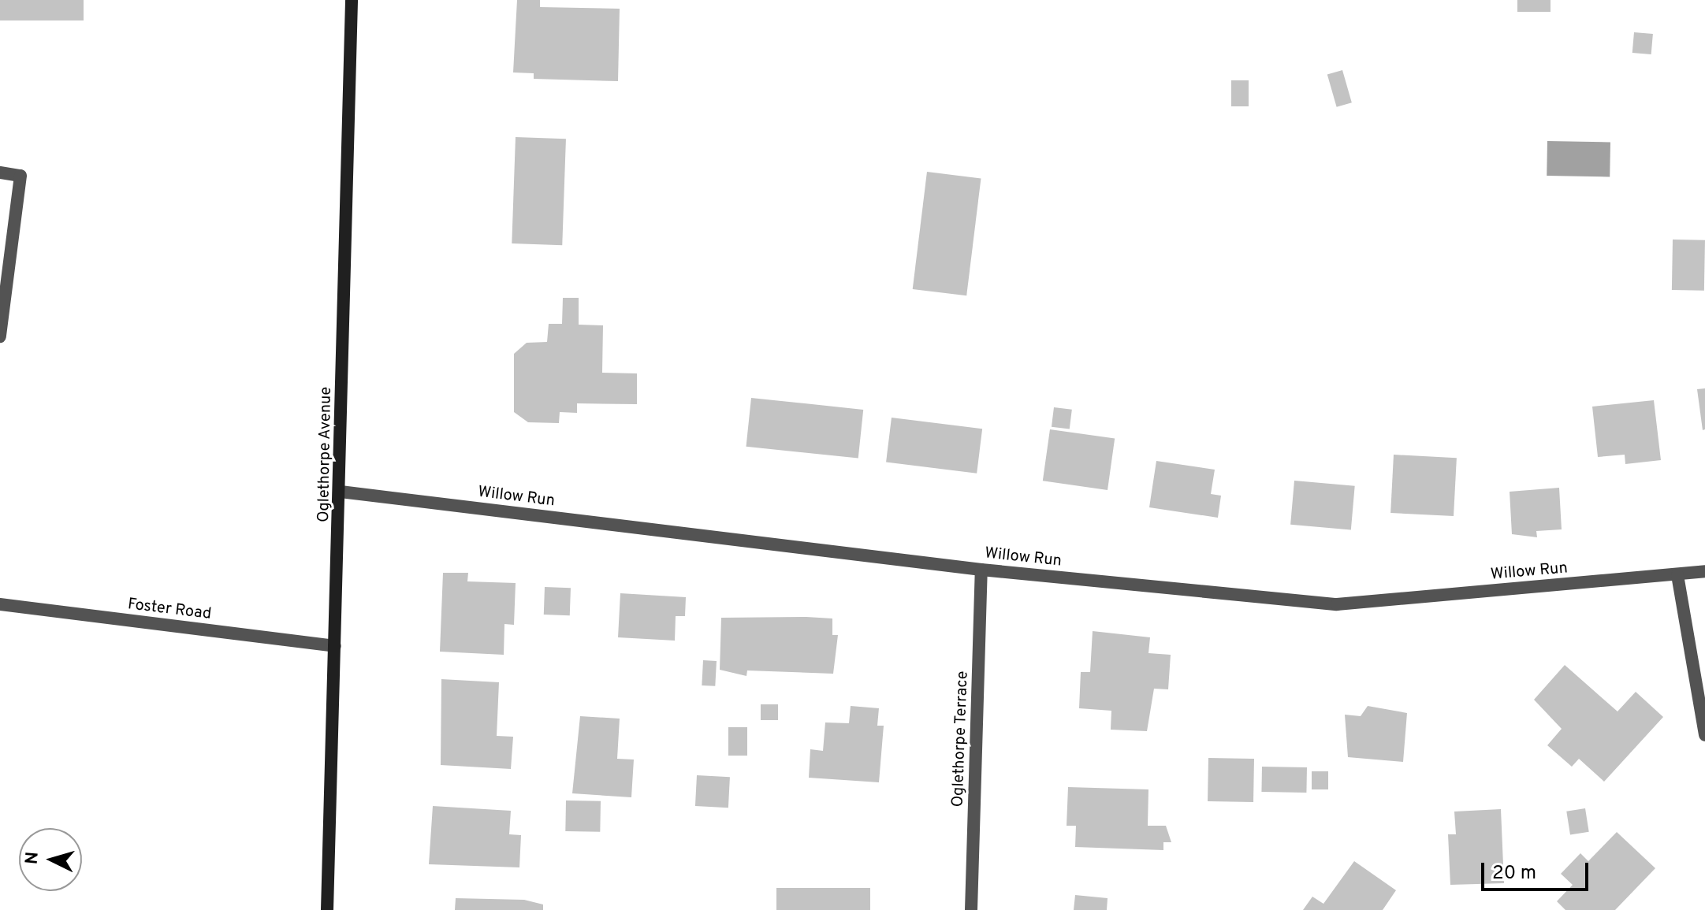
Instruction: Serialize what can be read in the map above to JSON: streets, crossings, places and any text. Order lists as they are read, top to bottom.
{
  "streets": {
    "main road": ["Oglethorpe Avenue"],
    "street": ["Willow Run", "Foster Road", "Oglethorpe Terrace"]
  },
  "crossings": [
    ["Oglethorpe Avenue", "Willow Run"],
    ["Oglethorpe Avenue", "Foster Road"],
    ["Willow Run", "Oglethorpe Terrace"]
  ],
  "scale_bar": "20 m",
  "north": "left"
}
